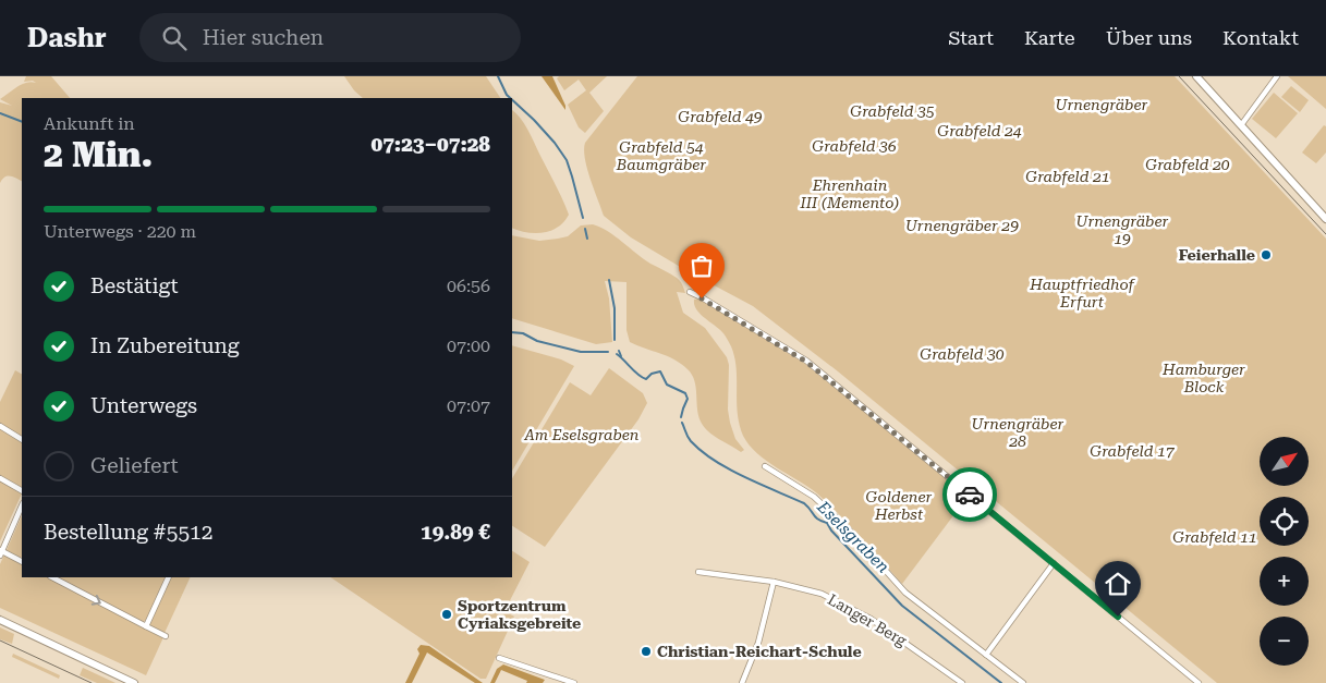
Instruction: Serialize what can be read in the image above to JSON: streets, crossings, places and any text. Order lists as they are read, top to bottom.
{
  "streets": {
    "street": ["Langer Berg"]
  },
  "water": ["Eselsgraben"],
  "parks": [
    "Urnengräber",
    "Grabfeld 35",
    "Grabfeld 49",
    "Grabfeld 24",
    "Grabfeld 36",
    "Grabfeld 54 Baumgräber",
    "Grabfeld 20",
    "Grabfeld 21",
    "Ehrenhain III (Memento)",
    "Urnengräber 19",
    "Urnengräber 29",
    "Hauptfriedhof Erfurt",
    "Grabfeld 30",
    "Hamburger Block",
    "Urnengräber 28",
    "Am Eselsgraben",
    "Grabfeld 17",
    "Goldener Herbst",
    "Grabfeld 11"
  ],
  "places": ["Feierhalle", "Sportzentrum Cyriaksgebreite", "Christian-Reichart-Schule"],
  "north": "top right",
  "page": {
    "header": "Dashr",
    "search": "Hier suchen",
    "nav": [
      "Start",
      "Karte",
      "Über uns",
      "Kontakt"
    ],
    "heading": ["2 Min.", "Ankunft in", "07:23–07:28"],
    "panel": ["Bestellung #5512", "19.89 €"],
    "bar": "Unterwegs · 220 m",
    "list": [
      ["Bestätigt", "06:56"],
      ["In Zubereitung", "07:00"],
      ["Unterwegs", "07:07"],
      "Geliefert"
    ],
    "map_buttons": ["+", "−"]
  }
}
